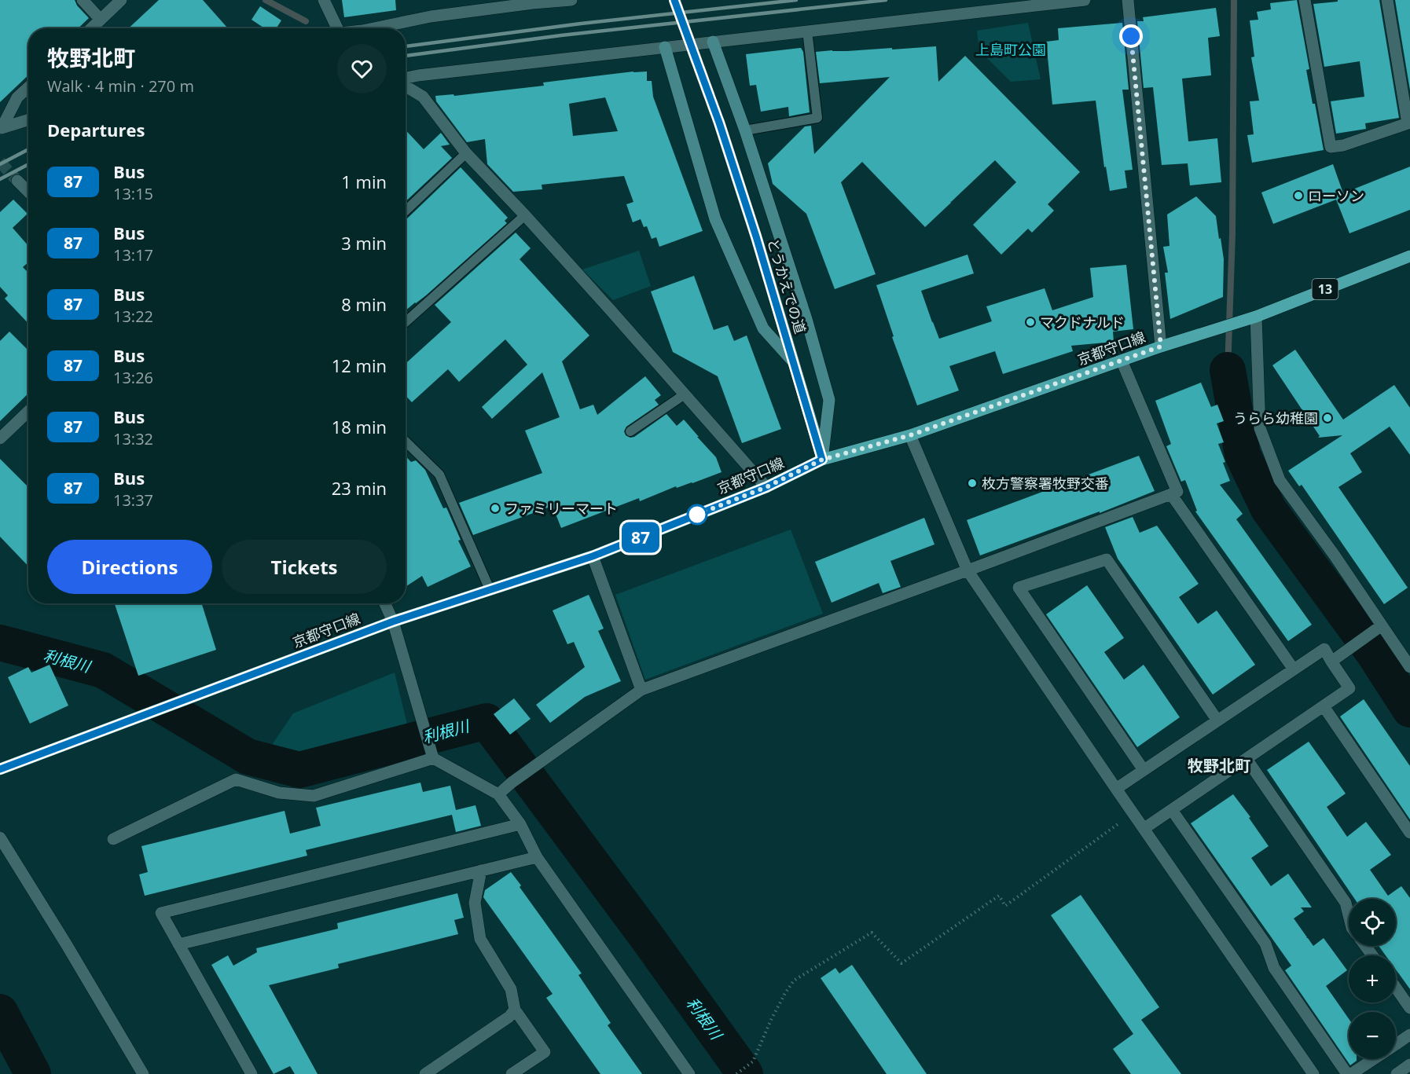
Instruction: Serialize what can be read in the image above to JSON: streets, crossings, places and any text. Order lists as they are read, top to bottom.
{
  "streets": {
    "main road": ["13", "京都守口線"],
    "street": ["とうかえでの道"]
  },
  "crossings": [
    ["とうかえでの道", "京都守口線"]
  ],
  "districts": ["牧野北町"],
  "water": ["利根川"],
  "parks": ["上島町公園"],
  "places": [
    "ローソン",
    "マクドナルド",
    "うらら幼稚園",
    "枚方警察署牧野交番",
    "ファミリーマート"
  ],
  "lines": ["bus line 87"],
  "page": {
    "on_map": "87",
    "heading": [
      ["牧野北町", "Walk · 4 min · 270 m"],
      "Departures"
    ],
    "list": [
      {
        "mark": "87",
        "name": "Bus",
        "note": "13:15",
        "value": "1 min"
      },
      {
        "mark": "87",
        "name": "Bus",
        "note": "13:17",
        "value": "3 min"
      },
      {
        "mark": "87",
        "name": "Bus",
        "note": "13:22",
        "value": "8 min"
      },
      {
        "mark": "87",
        "name": "Bus",
        "note": "13:26",
        "value": "12 min"
      },
      {
        "mark": "87",
        "name": "Bus",
        "note": "13:32",
        "value": "18 min"
      },
      {
        "mark": "87",
        "name": "Bus",
        "note": "13:37",
        "value": "23 min"
      }
    ],
    "buttons": ["Directions", "Tickets"],
    "map_buttons": ["+", "−"]
  }
}
